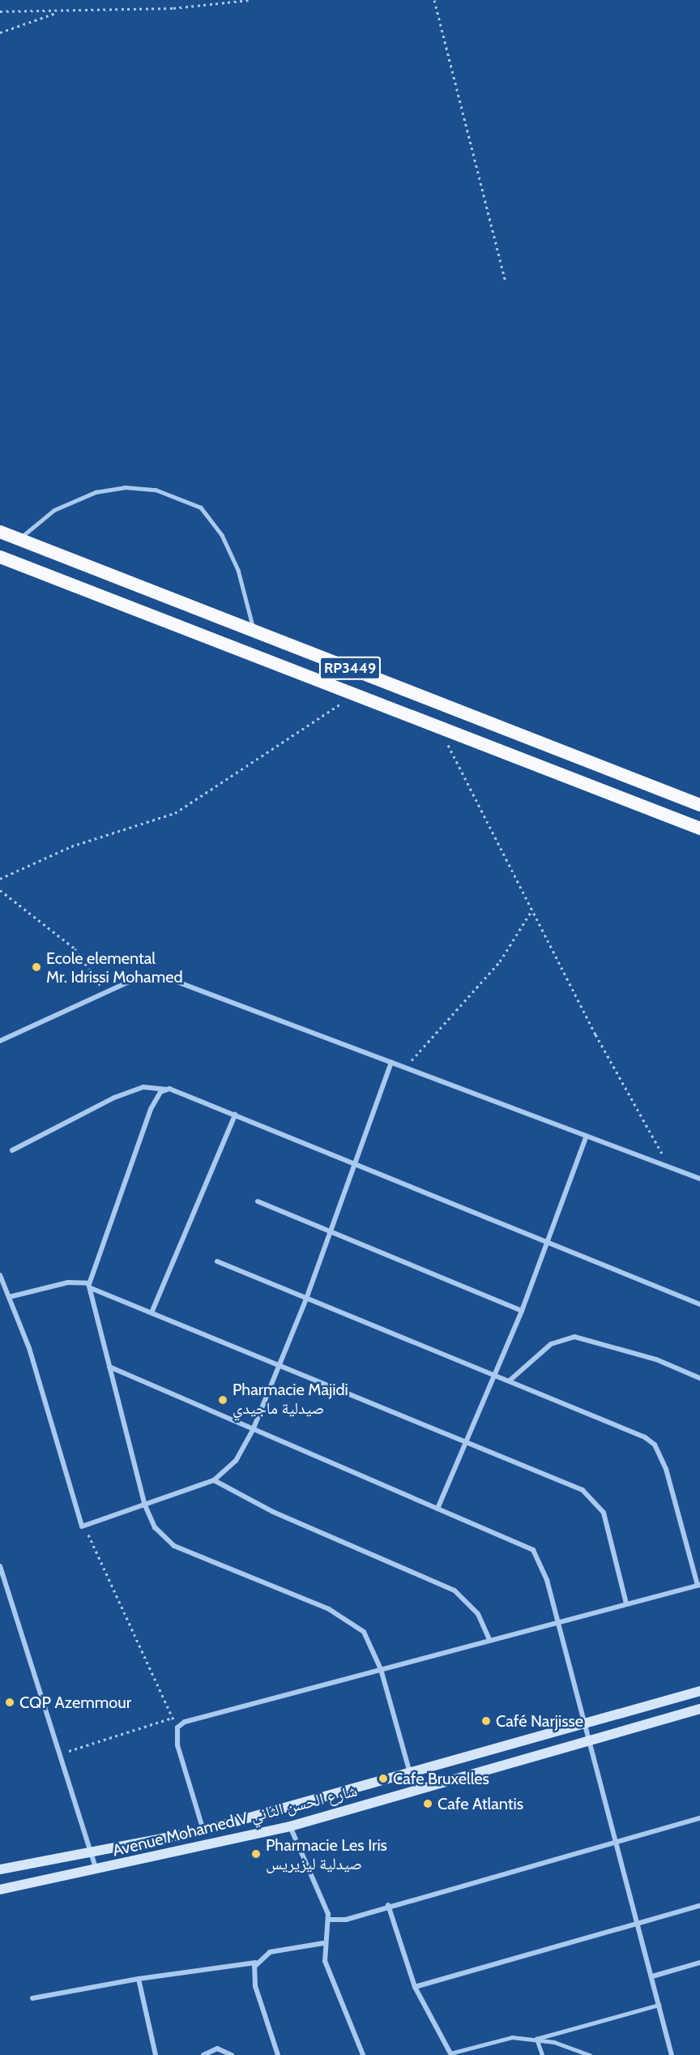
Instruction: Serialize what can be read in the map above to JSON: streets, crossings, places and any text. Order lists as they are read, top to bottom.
{
  "streets": {
    "highway": ["RP3449"],
    "main road": ["Avenue Mohamed V شارع الحسن الثاني"]
  },
  "places": [
    "Ecole elemental Mr. Idrissi Mohamed",
    "Pharmacie Majidi صيدلية ماجيدي",
    "CQP Azemmour",
    "Café Narjisse",
    "Cafe Bruxelles",
    "Cafe Atlantis",
    "Pharmacie Les Iris صيدلية ليزيريس"
  ]
}
